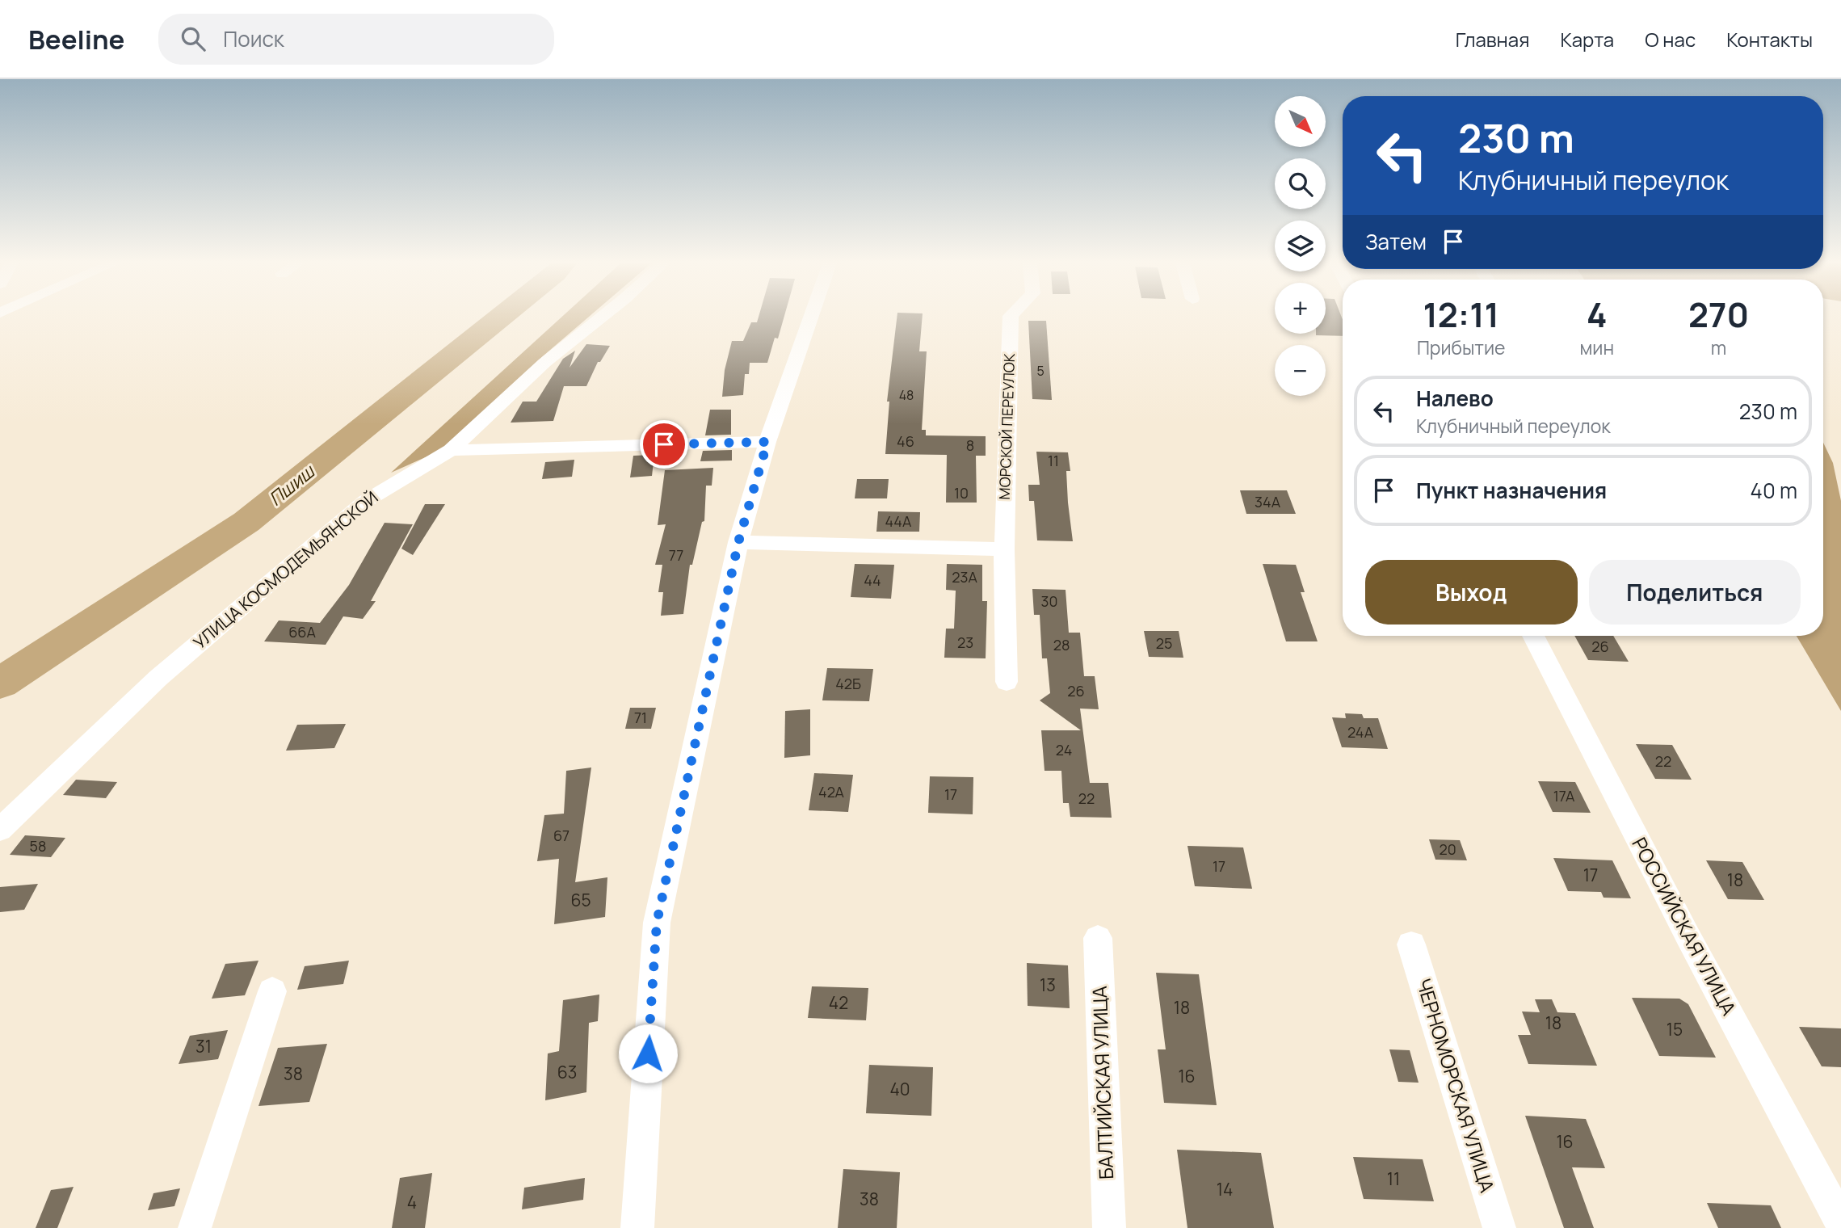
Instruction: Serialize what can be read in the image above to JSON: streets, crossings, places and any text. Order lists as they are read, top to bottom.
{
  "streets": {
    "street": [
      "МОРСКОЙ ПЕРЕУЛОК",
      "УЛИЦА КОСМОДЕМЬЯНСКОЙ",
      "РОССИЙСКАЯ УЛИЦА",
      "БАЛТИЙСКАЯ УЛИЦА",
      "ЧЕРНОМОРСКАЯ УЛИЦА"
    ]
  },
  "water": ["Пшиш"],
  "house_numbers": [
    "5",
    "48",
    "46",
    "8",
    "11",
    "10",
    "34А",
    "44А",
    "77",
    "23А",
    "44",
    "30",
    "66А",
    "23",
    "25",
    "28",
    "26",
    "42Б",
    "26",
    "71",
    "24А",
    "24",
    "22",
    "42А",
    "17",
    "17А",
    "22",
    "67",
    "58",
    "20",
    "17",
    "17",
    "18",
    "65",
    "13",
    "42",
    "18",
    "18",
    "15",
    "31",
    "63",
    "38",
    "16",
    "40",
    "16",
    "11",
    "14",
    "38",
    "4"
  ],
  "north": "bottom right",
  "page": {
    "header": "Beeline",
    "search": "Поиск",
    "nav": [
      "Главная",
      "Карта",
      "О нас",
      "Контакты"
    ],
    "map_buttons": ["+", "−"],
    "turn": ["230 m", "Клубничный переулок"],
    "then": "Затем",
    "eta": [
      "12:11",
      "Прибытие",
      "4",
      "мин",
      "270",
      "m"
    ],
    "list": [
      {
        "name": "Налево",
        "note": "Клубничный переулок",
        "value": "230 m"
      },
      {
        "name": "Пункт назначения",
        "value": "40 m"
      }
    ],
    "buttons": ["Выход", "Поделиться"]
  }
}
